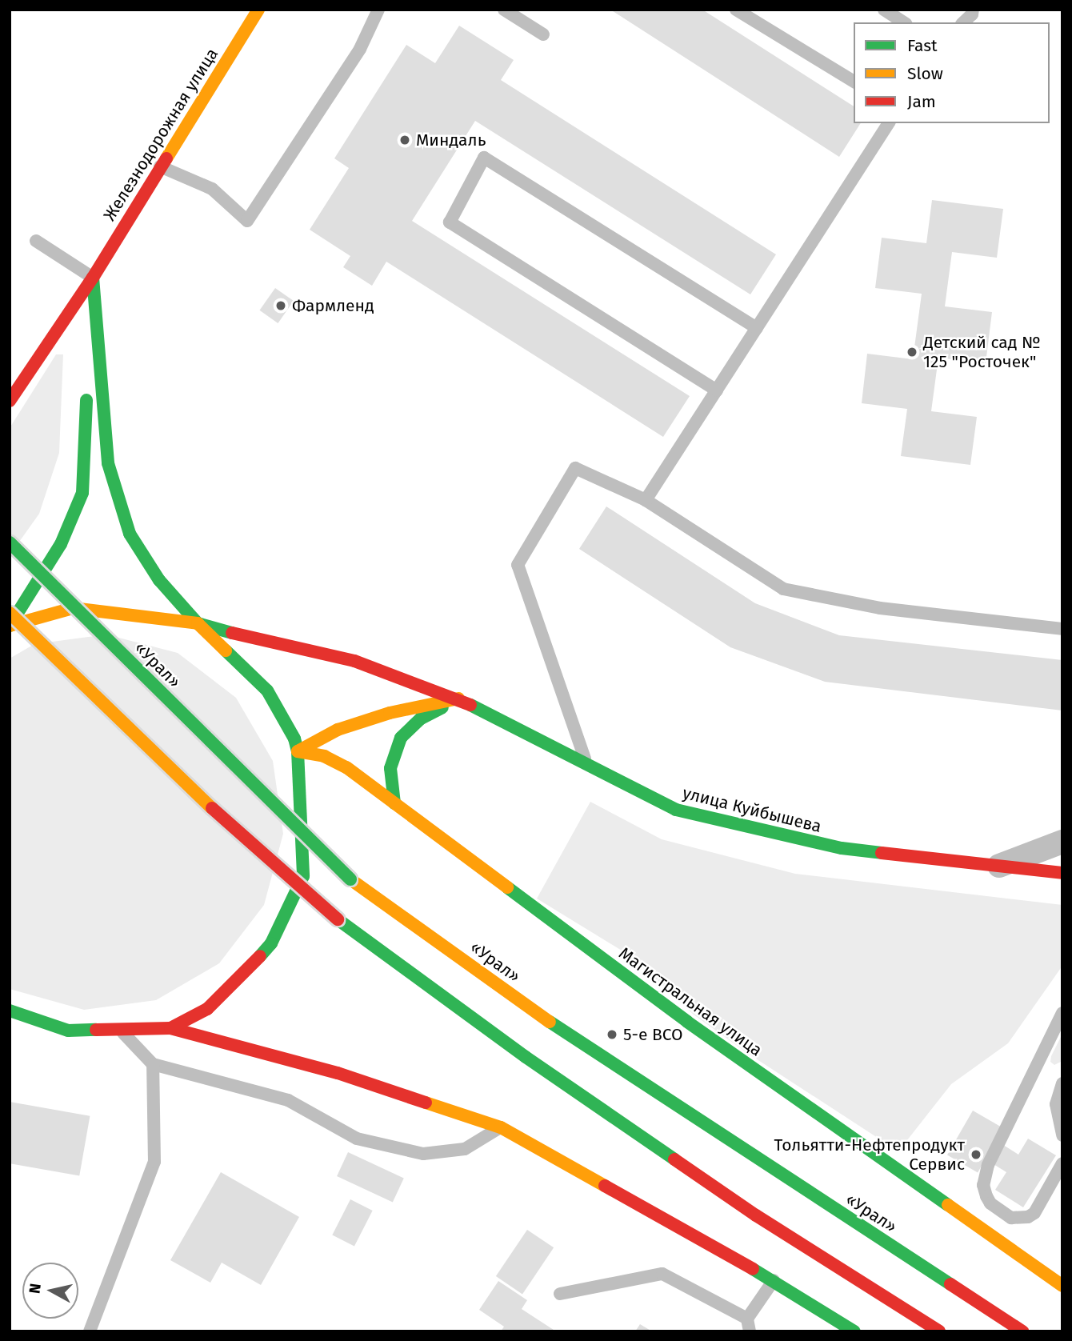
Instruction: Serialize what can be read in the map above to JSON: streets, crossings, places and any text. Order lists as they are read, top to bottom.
{
  "streets": {
    "main road": [
      "Железнодорожная улица",
      "«Урал»",
      "улица Куйбышева",
      "Магистральная улица"
    ]
  },
  "places": [
    "Миндаль",
    "Фармленд",
    "Детский сад № 125 \"Росточек\"",
    "5-е ВСО",
    "Тольятти-Нефтепродукт Сервис"
  ],
  "legend": ["Fast", "Slow", "Jam"],
  "north": "left"
}
